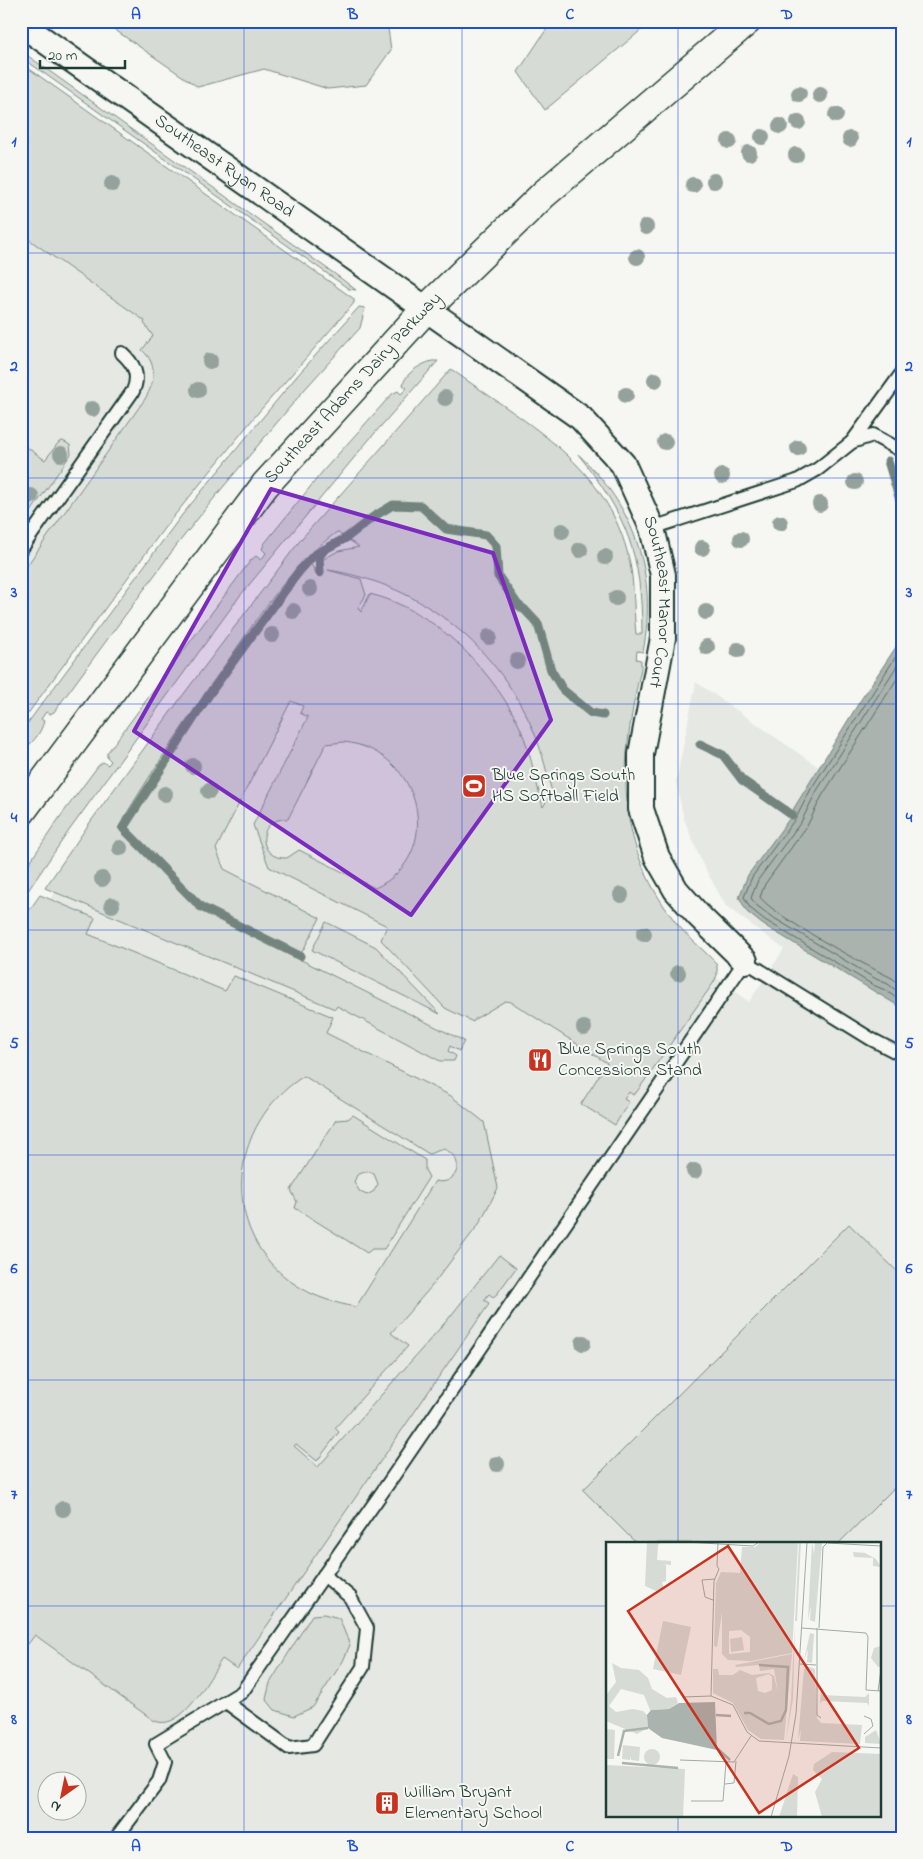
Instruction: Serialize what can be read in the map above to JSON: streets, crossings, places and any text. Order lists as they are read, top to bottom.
{
  "streets": {
    "main road": ["Southeast Adams Dairy Parkway"],
    "street": ["Southeast Ryan Road", "Southeast Manor Court"]
  },
  "crossings": [
    ["Southeast Ryan Road", "Southeast Adams Dairy Parkway"],
    ["Southeast Ryan Road", "Southeast Manor Court"],
    ["Southeast Adams Dairy Parkway", "Southeast Manor Court"]
  ],
  "places": {
    "sports": ["Blue Springs South HS Softball Field"],
    "restaurant": ["Blue Springs South Concessions Stand"],
    "building": ["William Bryant Elementary School"]
  },
  "scale_bar": "20 m",
  "north": "bottom left",
  "grid": {
    "columns": [
      "A",
      "B",
      "C",
      "D"
    ],
    "rows": [
      "1",
      "2",
      "3",
      "4",
      "5",
      "6",
      "7",
      "8"
    ]
  }
}
